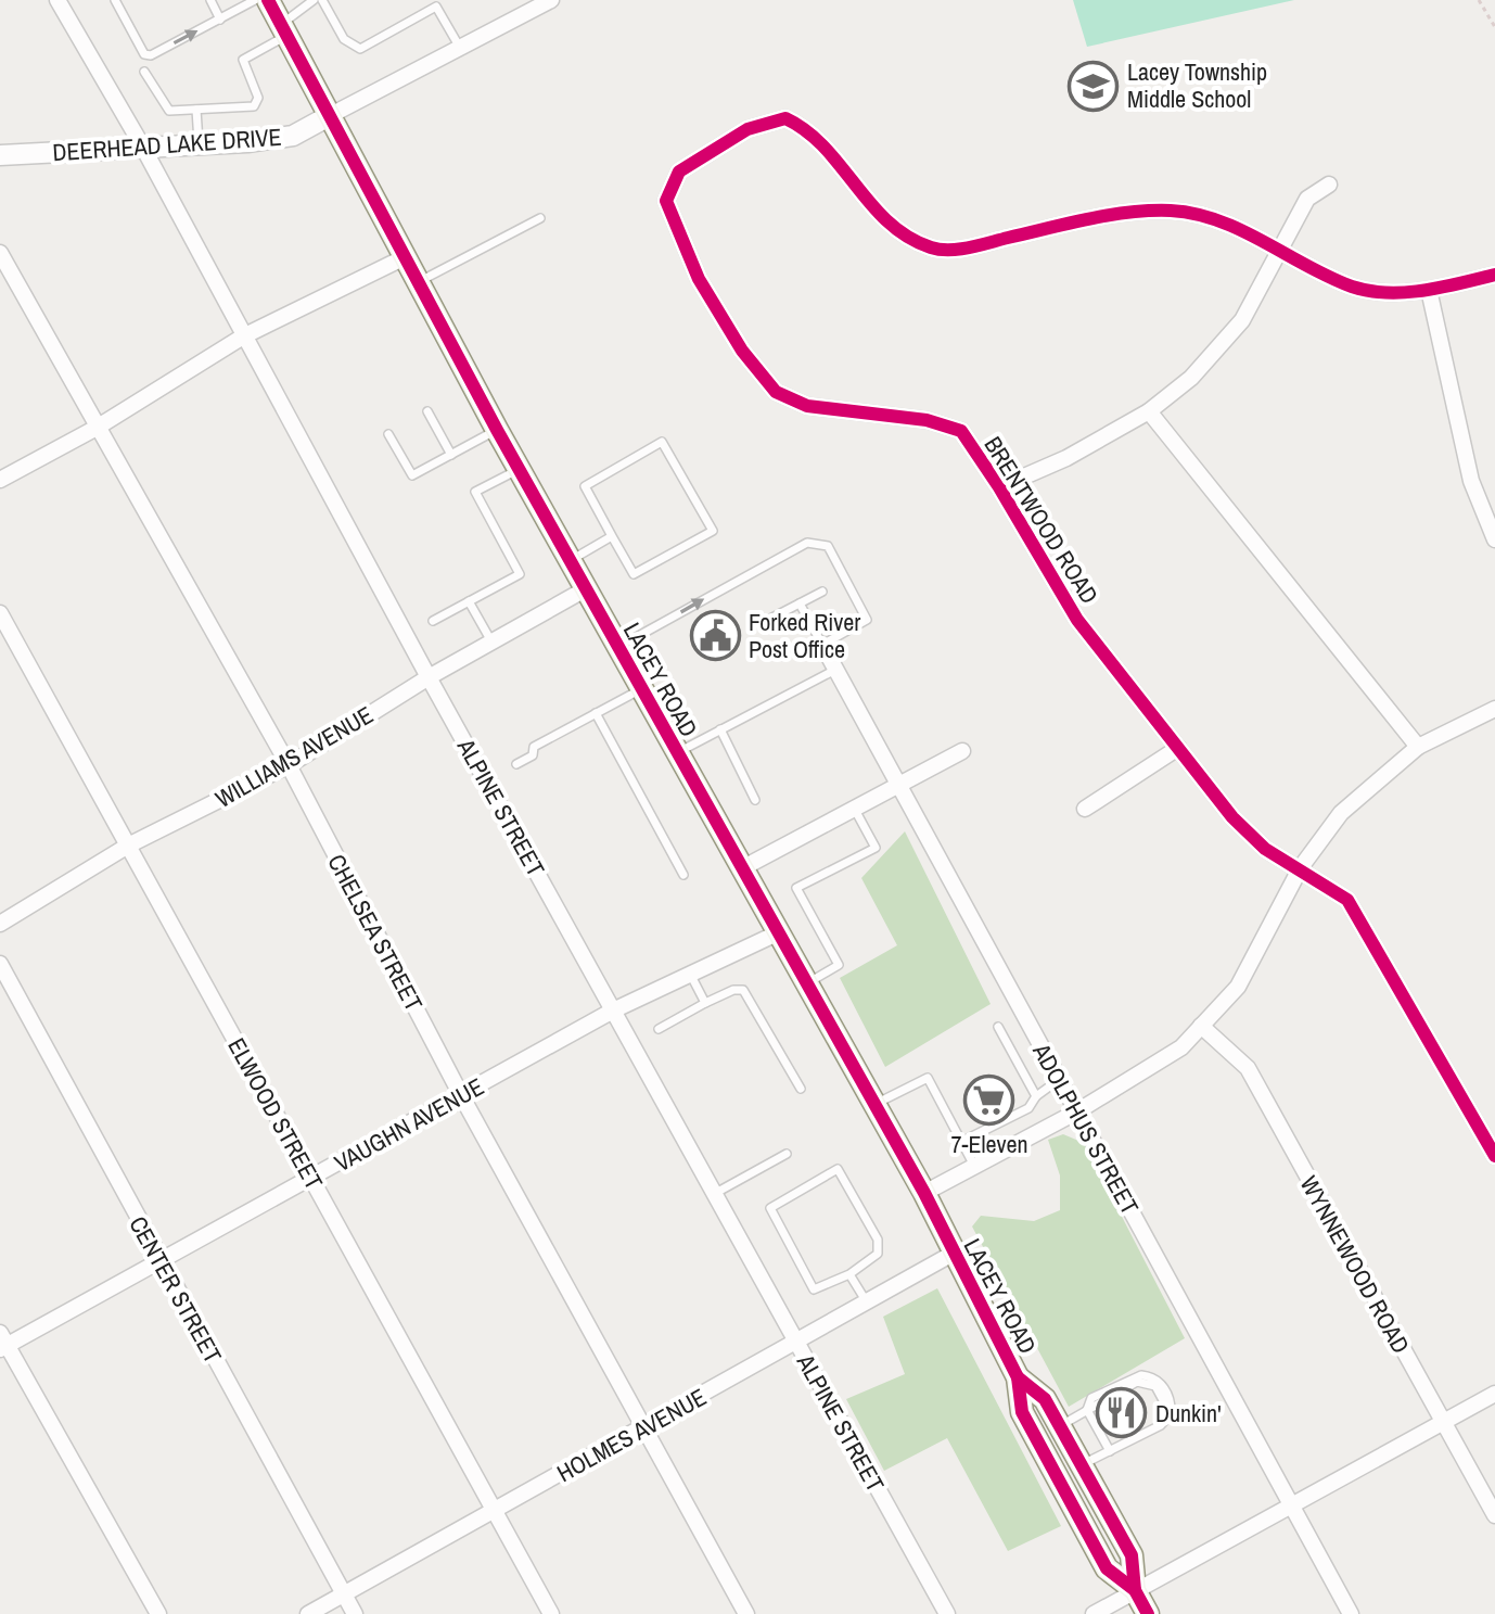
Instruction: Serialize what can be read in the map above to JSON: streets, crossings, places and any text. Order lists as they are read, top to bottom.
{
  "streets": {
    "main road": ["LACEY ROAD"],
    "street": [
      "DEERHEAD LAKE DRIVE",
      "BRENTWOOD ROAD",
      "WILLIAMS AVENUE",
      "ALPINE STREET",
      "CHELSEA STREET",
      "ELWOOD STREET",
      "VAUGHN AVENUE",
      "ADOLPHUS STREET",
      "WYNNEWOOD ROAD",
      "CENTER STREET",
      "HOLMES AVENUE"
    ]
  },
  "crossings": [
    ["DEERHEAD LAKE DRIVE", "LACEY ROAD"],
    ["DEERHEAD LAKE DRIVE", "ALPINE STREET"],
    ["LACEY ROAD", "WILLIAMS AVENUE"],
    ["LACEY ROAD", "VAUGHN AVENUE"],
    ["LACEY ROAD", "HOLMES AVENUE"],
    ["WILLIAMS AVENUE", "ALPINE STREET"],
    ["WILLIAMS AVENUE", "CHELSEA STREET"],
    ["WILLIAMS AVENUE", "ELWOOD STREET"],
    ["ALPINE STREET", "VAUGHN AVENUE"],
    ["ALPINE STREET", "HOLMES AVENUE"],
    ["CHELSEA STREET", "VAUGHN AVENUE"],
    ["CHELSEA STREET", "HOLMES AVENUE"],
    ["ELWOOD STREET", "VAUGHN AVENUE"],
    ["ELWOOD STREET", "HOLMES AVENUE"],
    ["VAUGHN AVENUE", "CENTER STREET"],
    ["CENTER STREET", "HOLMES AVENUE"]
  ],
  "places": {
    "school or university": ["Lacey Township Middle School"],
    "public building": ["Forked River Post Office"],
    "supermarket": ["7-Eleven"],
    "restaurant": ["Dunkin'"]
  }
}
